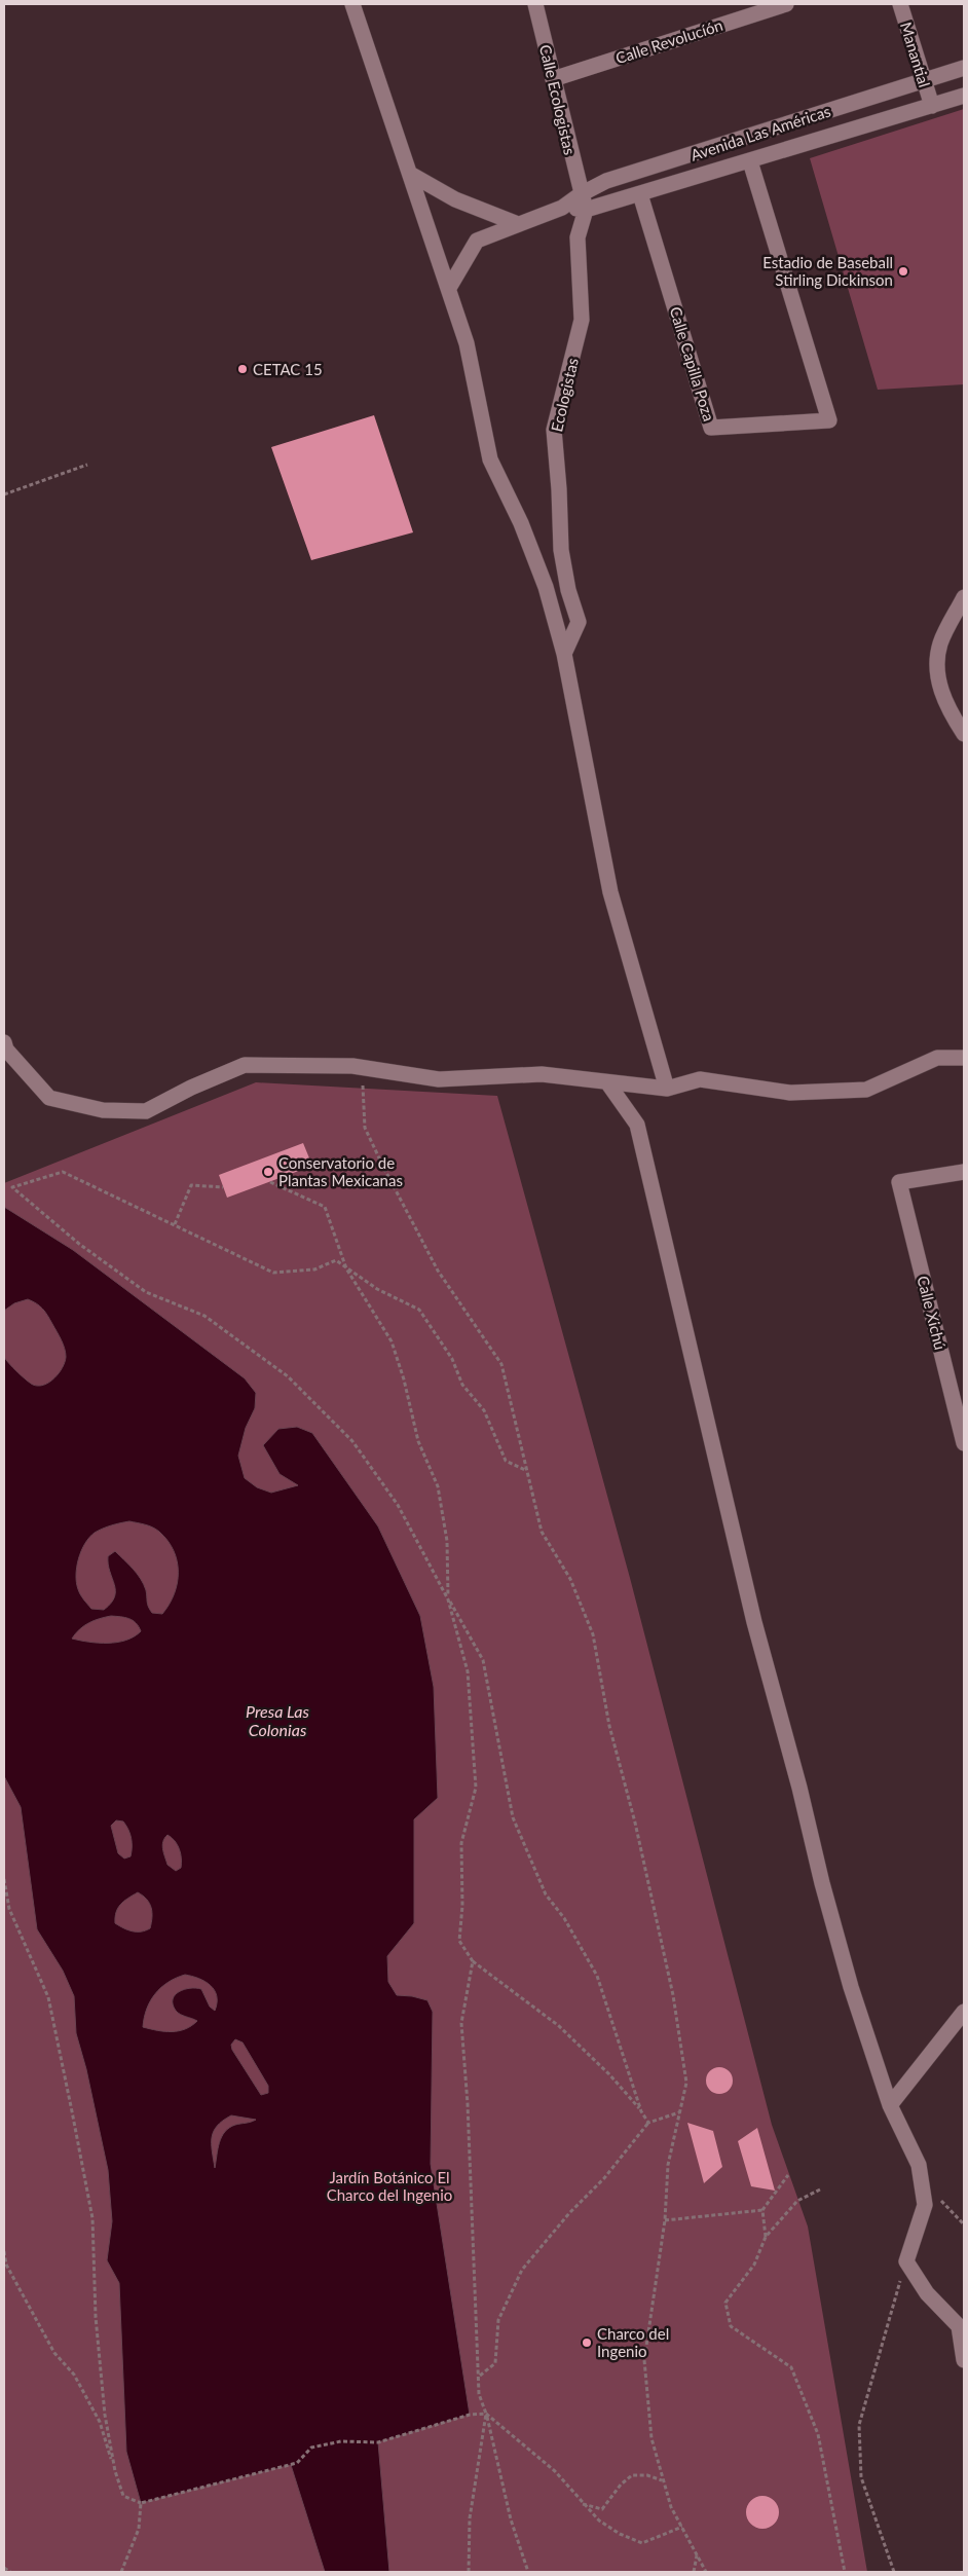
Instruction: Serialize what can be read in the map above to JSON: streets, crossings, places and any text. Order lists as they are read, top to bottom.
{
  "streets": {
    "street": [
      "Calle Revolucíón",
      "Manantial",
      "Calle Ecologistas",
      "Avenida Las Américas",
      "Calle Capilla Poza",
      "Ecologistas",
      "Calle Xichú"
    ]
  },
  "crossings": [
    ["Calle Revolucíón", "Calle Ecologistas"],
    ["Manantial", "Avenida Las Américas"],
    ["Calle Ecologistas", "Avenida Las Américas"],
    ["Avenida Las Américas", "Calle Capilla Poza"],
    ["Avenida Las Américas", "Ecologistas"]
  ],
  "water": ["Presa Las Colonias"],
  "parks": ["Jardín Botánico El Charco del Ingenio"],
  "places": [
    "Estadio de Baseball Stirling Dickinson",
    "CETAC 15",
    "Conservatorio de Plantas Mexicanas",
    "Charco del Ingenio"
  ]
}
